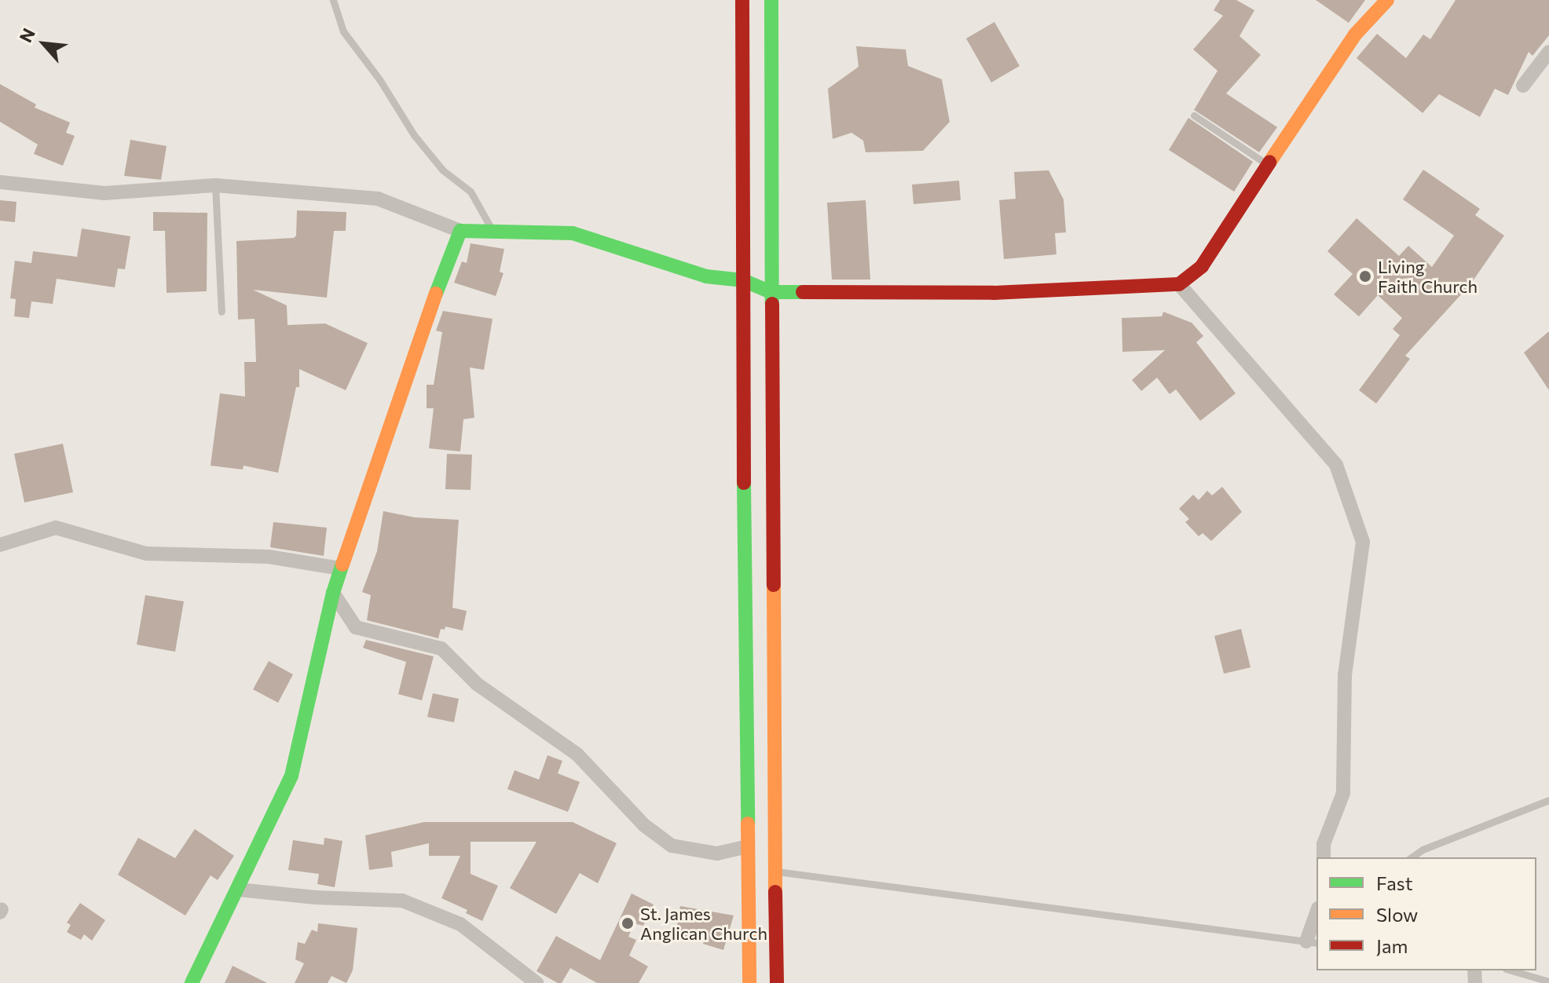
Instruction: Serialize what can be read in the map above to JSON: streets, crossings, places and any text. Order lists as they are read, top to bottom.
{
  "places": ["Living Faith Church", "St. James Anglican Church"],
  "legend": ["Fast", "Slow", "Jam"],
  "north": "top left"
}
